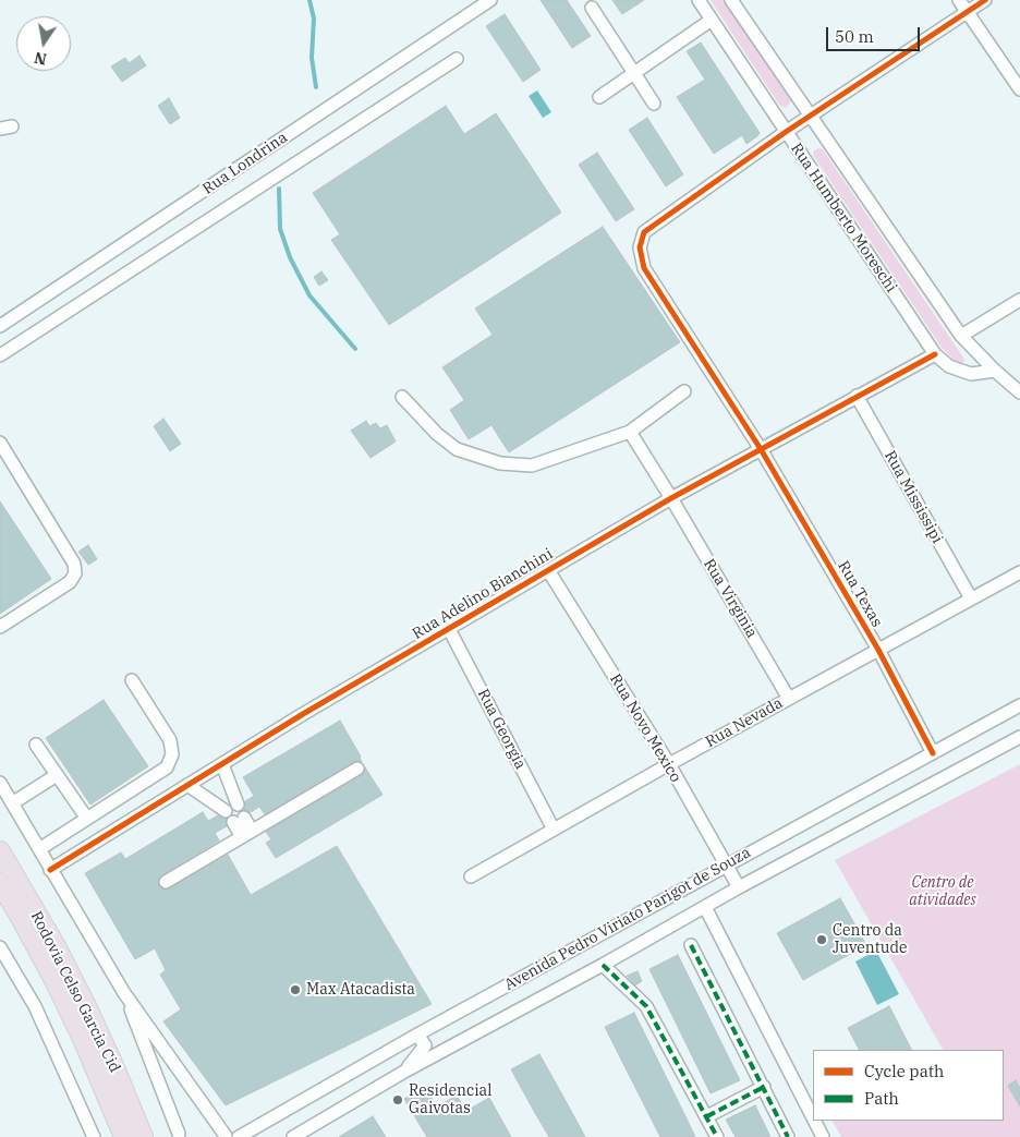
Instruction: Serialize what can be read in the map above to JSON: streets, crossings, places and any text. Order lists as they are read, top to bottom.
{
  "streets": {
    "highway": ["Rodovia Celso Garcia Cid"],
    "street": [
      "Rua Londrina",
      "Rua Humberto Moreschi",
      "Rua Mississipi",
      "Rua Adelino Bianchini",
      "Rua Texas",
      "Rua Virginia",
      "Rua Nevada",
      "Rua Novo Mexico",
      "Rua Georgia",
      "Avenida Pedro Viriato Parigot de Souza"
    ]
  },
  "crossings": [
    ["Rua Humberto Moreschi", "Rua Adelino Bianchini"],
    ["Rua Humberto Moreschi", "Rua Texas"],
    ["Rua Mississipi", "Rua Adelino Bianchini"],
    ["Rua Mississipi", "Rua Nevada"],
    ["Rua Adelino Bianchini", "Rua Texas"],
    ["Rua Adelino Bianchini", "Rua Virginia"],
    ["Rua Adelino Bianchini", "Rua Novo Mexico"],
    ["Rua Adelino Bianchini", "Rua Georgia"],
    ["Rua Texas", "Rua Nevada"],
    ["Rua Texas", "Avenida Pedro Viriato Parigot de Souza"],
    ["Rua Virginia", "Rua Nevada"],
    ["Rua Nevada", "Rua Novo Mexico"],
    ["Rua Nevada", "Rua Georgia"],
    ["Rua Novo Mexico", "Avenida Pedro Viriato Parigot de Souza"]
  ],
  "parks": ["Centro de atividades"],
  "places": ["Centro da Juventude", "Max Atacadista", "Residencial Gaivotas"],
  "legend": ["Cycle path", "Path"],
  "scale_bar": "50 m",
  "north": "bottom"
}
